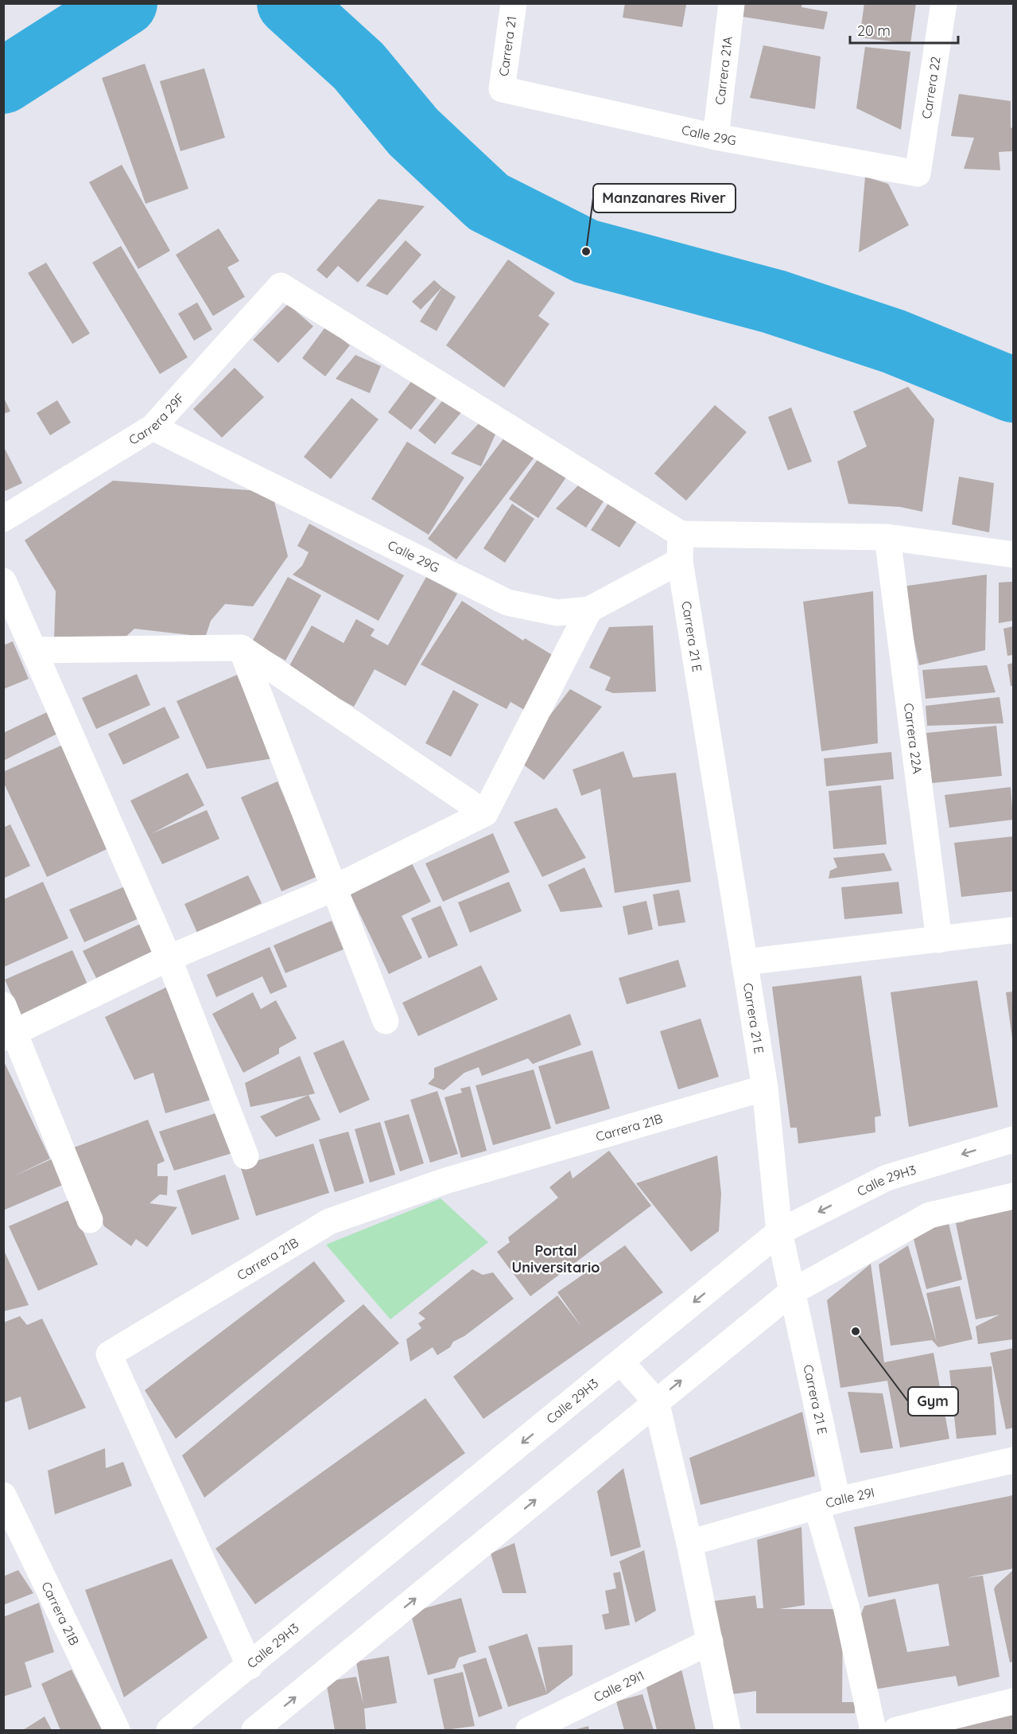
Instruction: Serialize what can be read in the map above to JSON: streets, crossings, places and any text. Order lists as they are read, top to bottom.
{
  "streets": {
    "street": [
      "Carrera 21",
      "Carrera 21A",
      "Carrera 22",
      "Calle 29G",
      "Carrera 29F",
      "Carrera 21 E",
      "Carrera 22A",
      "Carrera 21B",
      "Calle 29H3",
      "Calle 29I",
      "Calle 29i1"
    ]
  },
  "crossings": [
    ["Carrera 21", "Calle 29G"],
    ["Carrera 21A", "Calle 29G"],
    ["Carrera 22", "Calle 29G"],
    ["Calle 29G", "Carrera 29F"],
    ["Calle 29G", "Carrera 21 E"],
    ["Carrera 29F", "Carrera 21 E"],
    ["Carrera 21 E", "Carrera 21B"],
    ["Carrera 21 E", "Calle 29H3"],
    ["Carrera 21 E", "Calle 29I"],
    ["Carrera 21B", "Calle 29H3"]
  ],
  "districts": ["Portal Universitario"],
  "places": ["Manzanares River", "Gym"],
  "scale_bar": "20 m"
}
